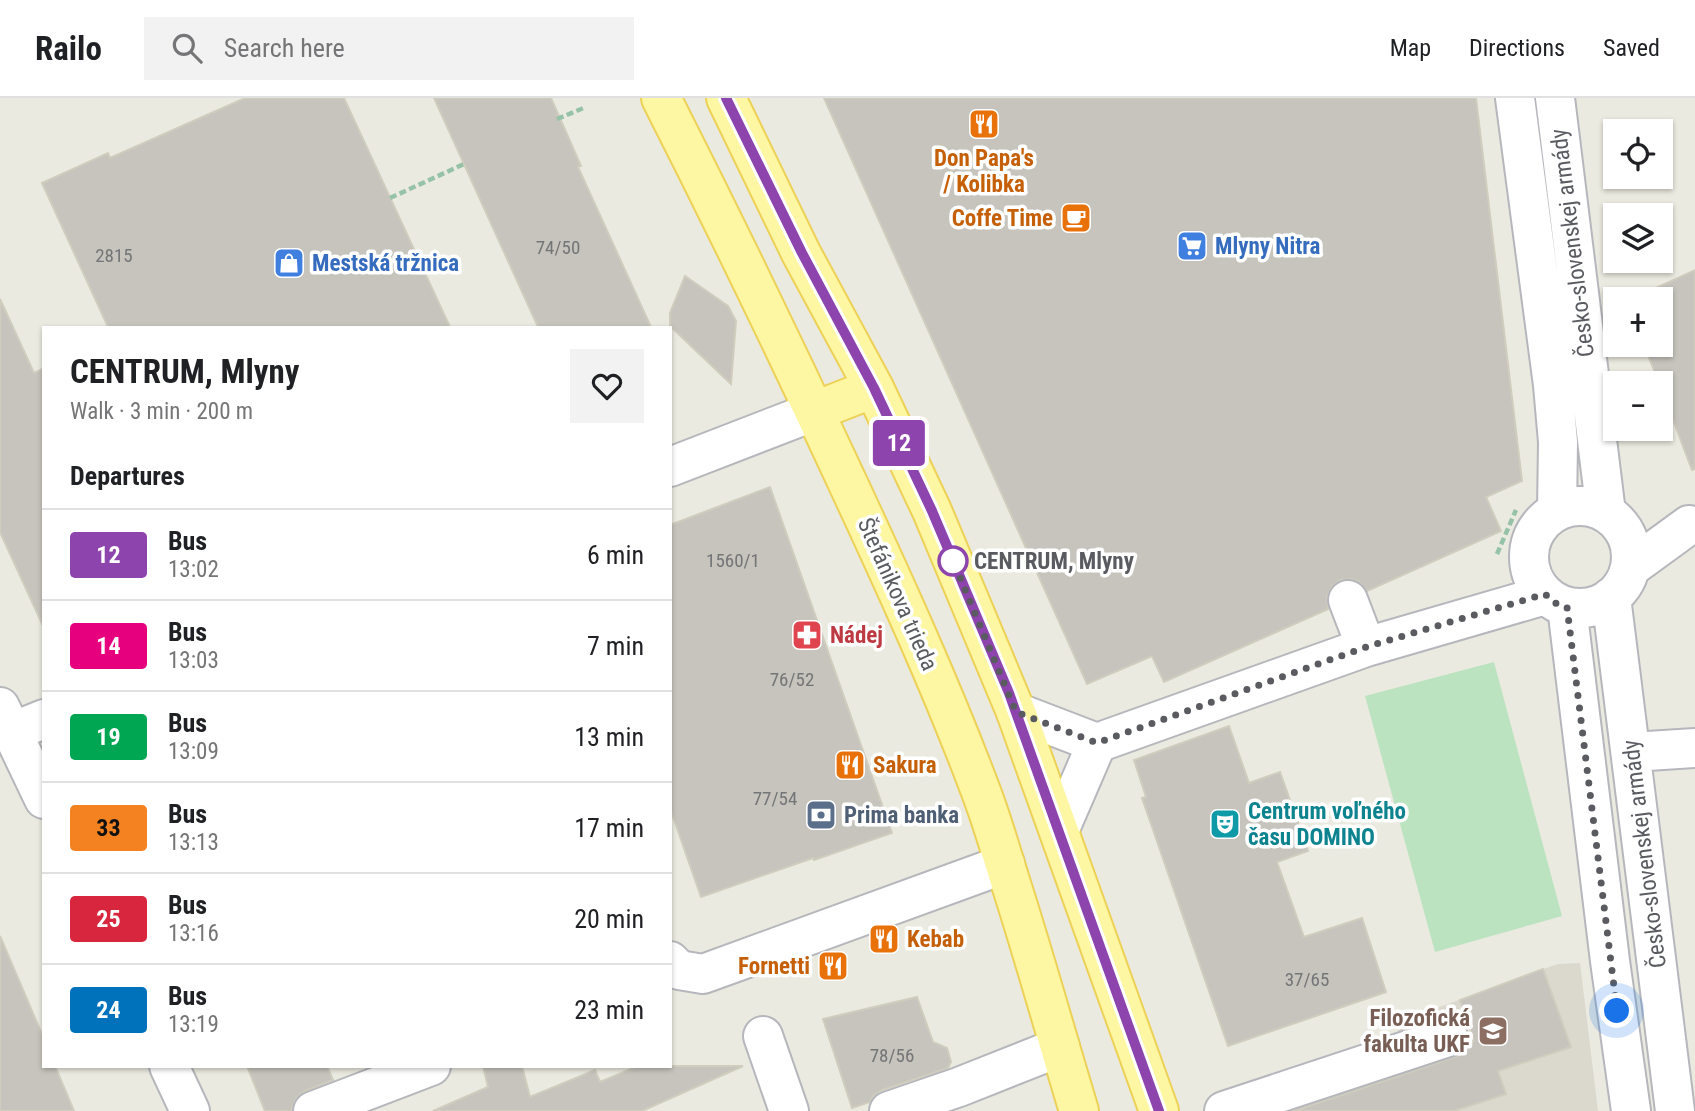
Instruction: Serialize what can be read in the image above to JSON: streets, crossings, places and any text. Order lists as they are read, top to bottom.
{
  "streets": {
    "main road": ["Štefánikova trieda"],
    "street": ["Česko-slovenskej armády"]
  },
  "places": {
    "restaurant": [
      "Don Papa's / Kolibka",
      "Sakura",
      "Kebab",
      "Fornetti"
    ],
    "cafe": ["Coffe Time"],
    "supermarket": ["Mlyny Nitra"],
    "shop": ["Mestská tržnica"],
    "other": ["CENTRUM, Mlyny"],
    "pharmacy": ["Nádej"],
    "bank": ["Prima banka"],
    "theatre": ["Centrum voľného času DOMINO"],
    "school or university": ["Filozofická fakulta UKF"]
  },
  "lines": ["bus line 12"],
  "house_numbers": [
    "74/50",
    "2815",
    "1560/1",
    "76/52",
    "77/54",
    "37/65",
    "78/56"
  ],
  "page": {
    "header": "Railo",
    "search": "Search here",
    "nav": ["Map", "Directions", "Saved"],
    "on_map": "12",
    "map_buttons": ["+", "−"],
    "heading": [
      ["CENTRUM, Mlyny", "Walk · 3 min · 200 m"],
      "Departures"
    ],
    "list": [
      {
        "mark": "12",
        "name": "Bus",
        "note": "13:02",
        "value": "6 min"
      },
      {
        "mark": "14",
        "name": "Bus",
        "note": "13:03",
        "value": "7 min"
      },
      {
        "mark": "19",
        "name": "Bus",
        "note": "13:09",
        "value": "13 min"
      },
      {
        "mark": "33",
        "name": "Bus",
        "note": "13:13",
        "value": "17 min"
      },
      {
        "mark": "25",
        "name": "Bus",
        "note": "13:16",
        "value": "20 min"
      },
      {
        "mark": "24",
        "name": "Bus",
        "note": "13:19",
        "value": "23 min"
      }
    ]
  }
}
